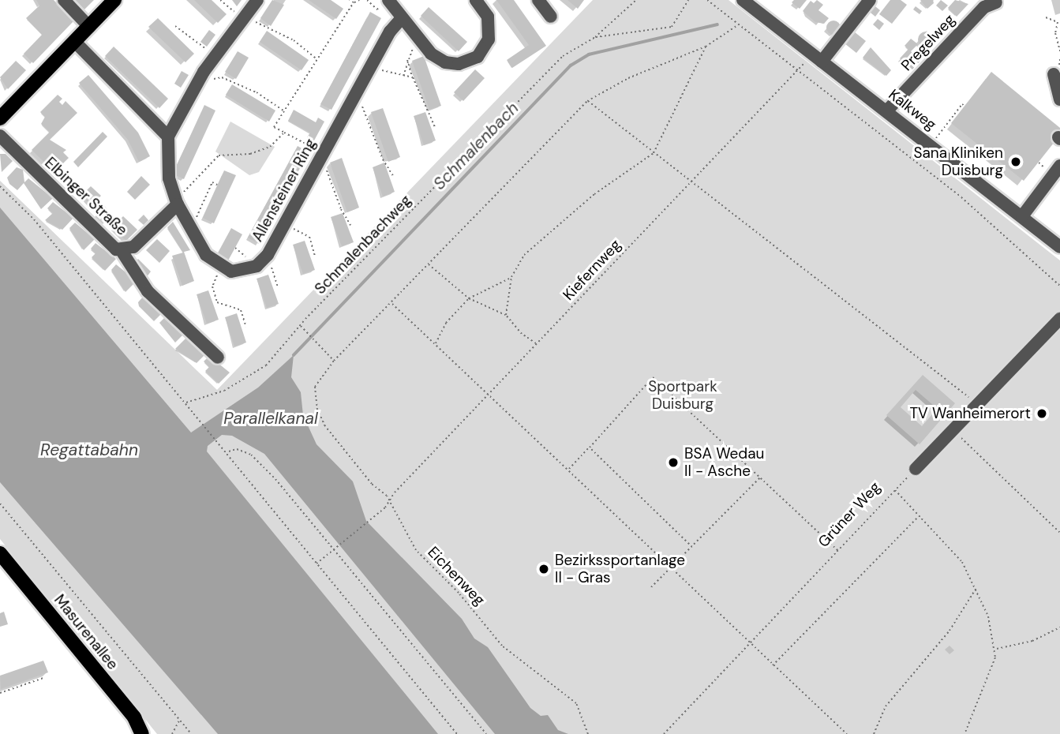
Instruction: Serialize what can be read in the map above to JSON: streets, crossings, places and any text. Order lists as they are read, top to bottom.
{
  "streets": {
    "main road": ["Masurenallee"],
    "street": [
      "Pregelweg",
      "Kalkweg",
      "Allensteiner Ring",
      "Elbinger Straße"
    ],
    "path": [
      "Schmalenbachweg",
      "Kiefernweg",
      "Grüner Weg",
      "Eichenweg"
    ]
  },
  "crossings": [
    ["Pregelweg", "Kalkweg"],
    ["Kalkweg", "Kiefernweg"],
    ["Kiefernweg", "Eichenweg"]
  ],
  "water": ["Schmalenbach", "Parallelkanal", "Regattabahn"],
  "parks": ["Sportpark Duisburg"],
  "places": [
    "Sana Kliniken Duisburg",
    "TV Wanheimerort",
    "BSA Wedau II - Asche",
    "Bezirkssportanlage II - Gras"
  ]
}
